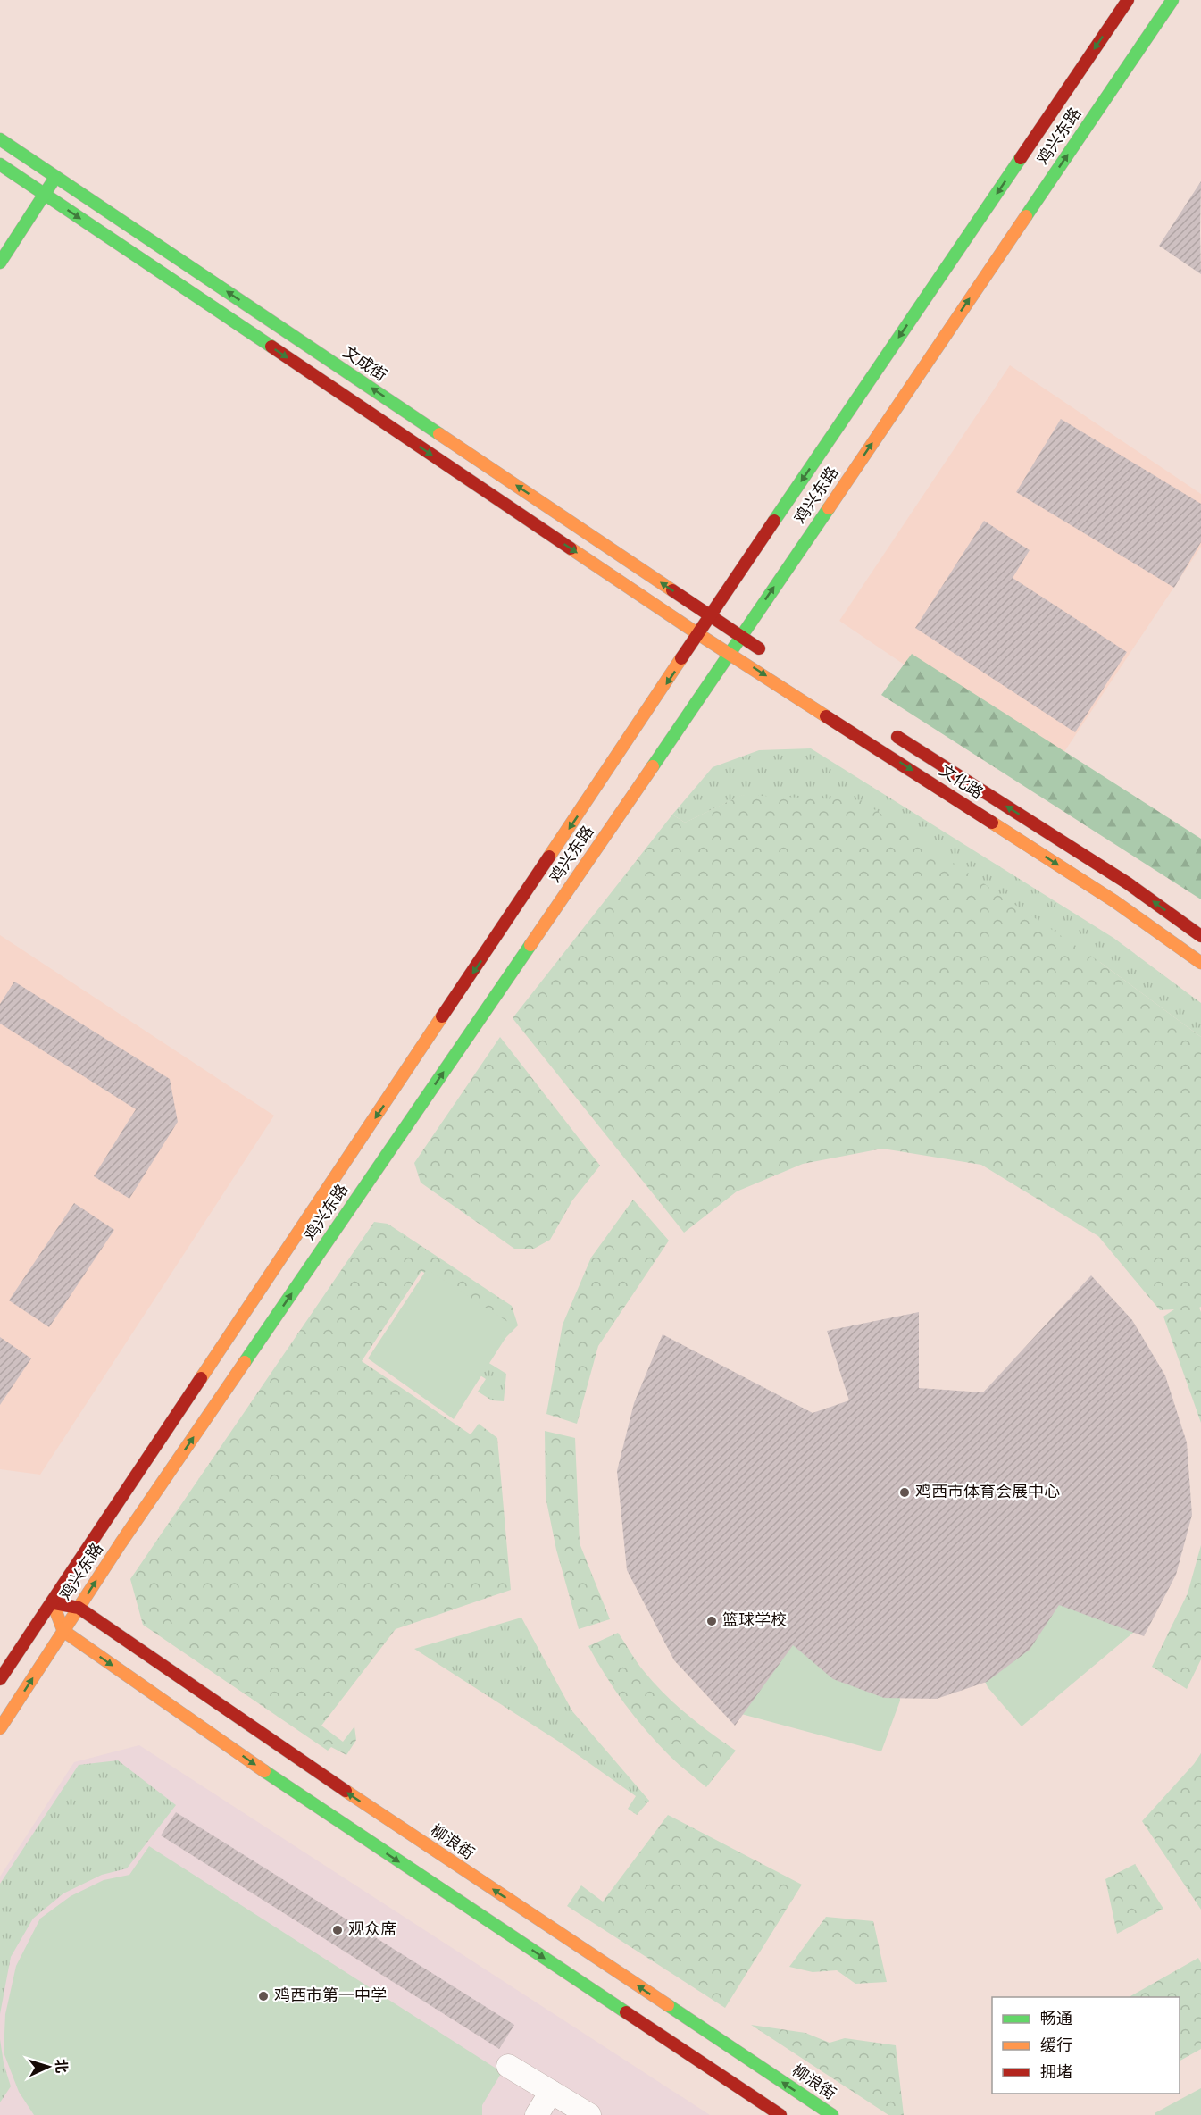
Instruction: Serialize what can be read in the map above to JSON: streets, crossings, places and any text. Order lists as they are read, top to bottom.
{
  "streets": {
    "main road": [
      "鸡兴东路",
      "文成街",
      "文化路",
      "柳浪街"
    ]
  },
  "crossings": [
    ["鸡兴东路", "文成街"],
    ["鸡兴东路", "文化路"],
    ["鸡兴东路", "柳浪街"]
  ],
  "places": [
    "鸡西市体育会展中心",
    "篮球学校",
    "观众席",
    "鸡西市第一中学"
  ],
  "legend": ["畅通", "缓行", "拥堵"],
  "north": "right"
}
